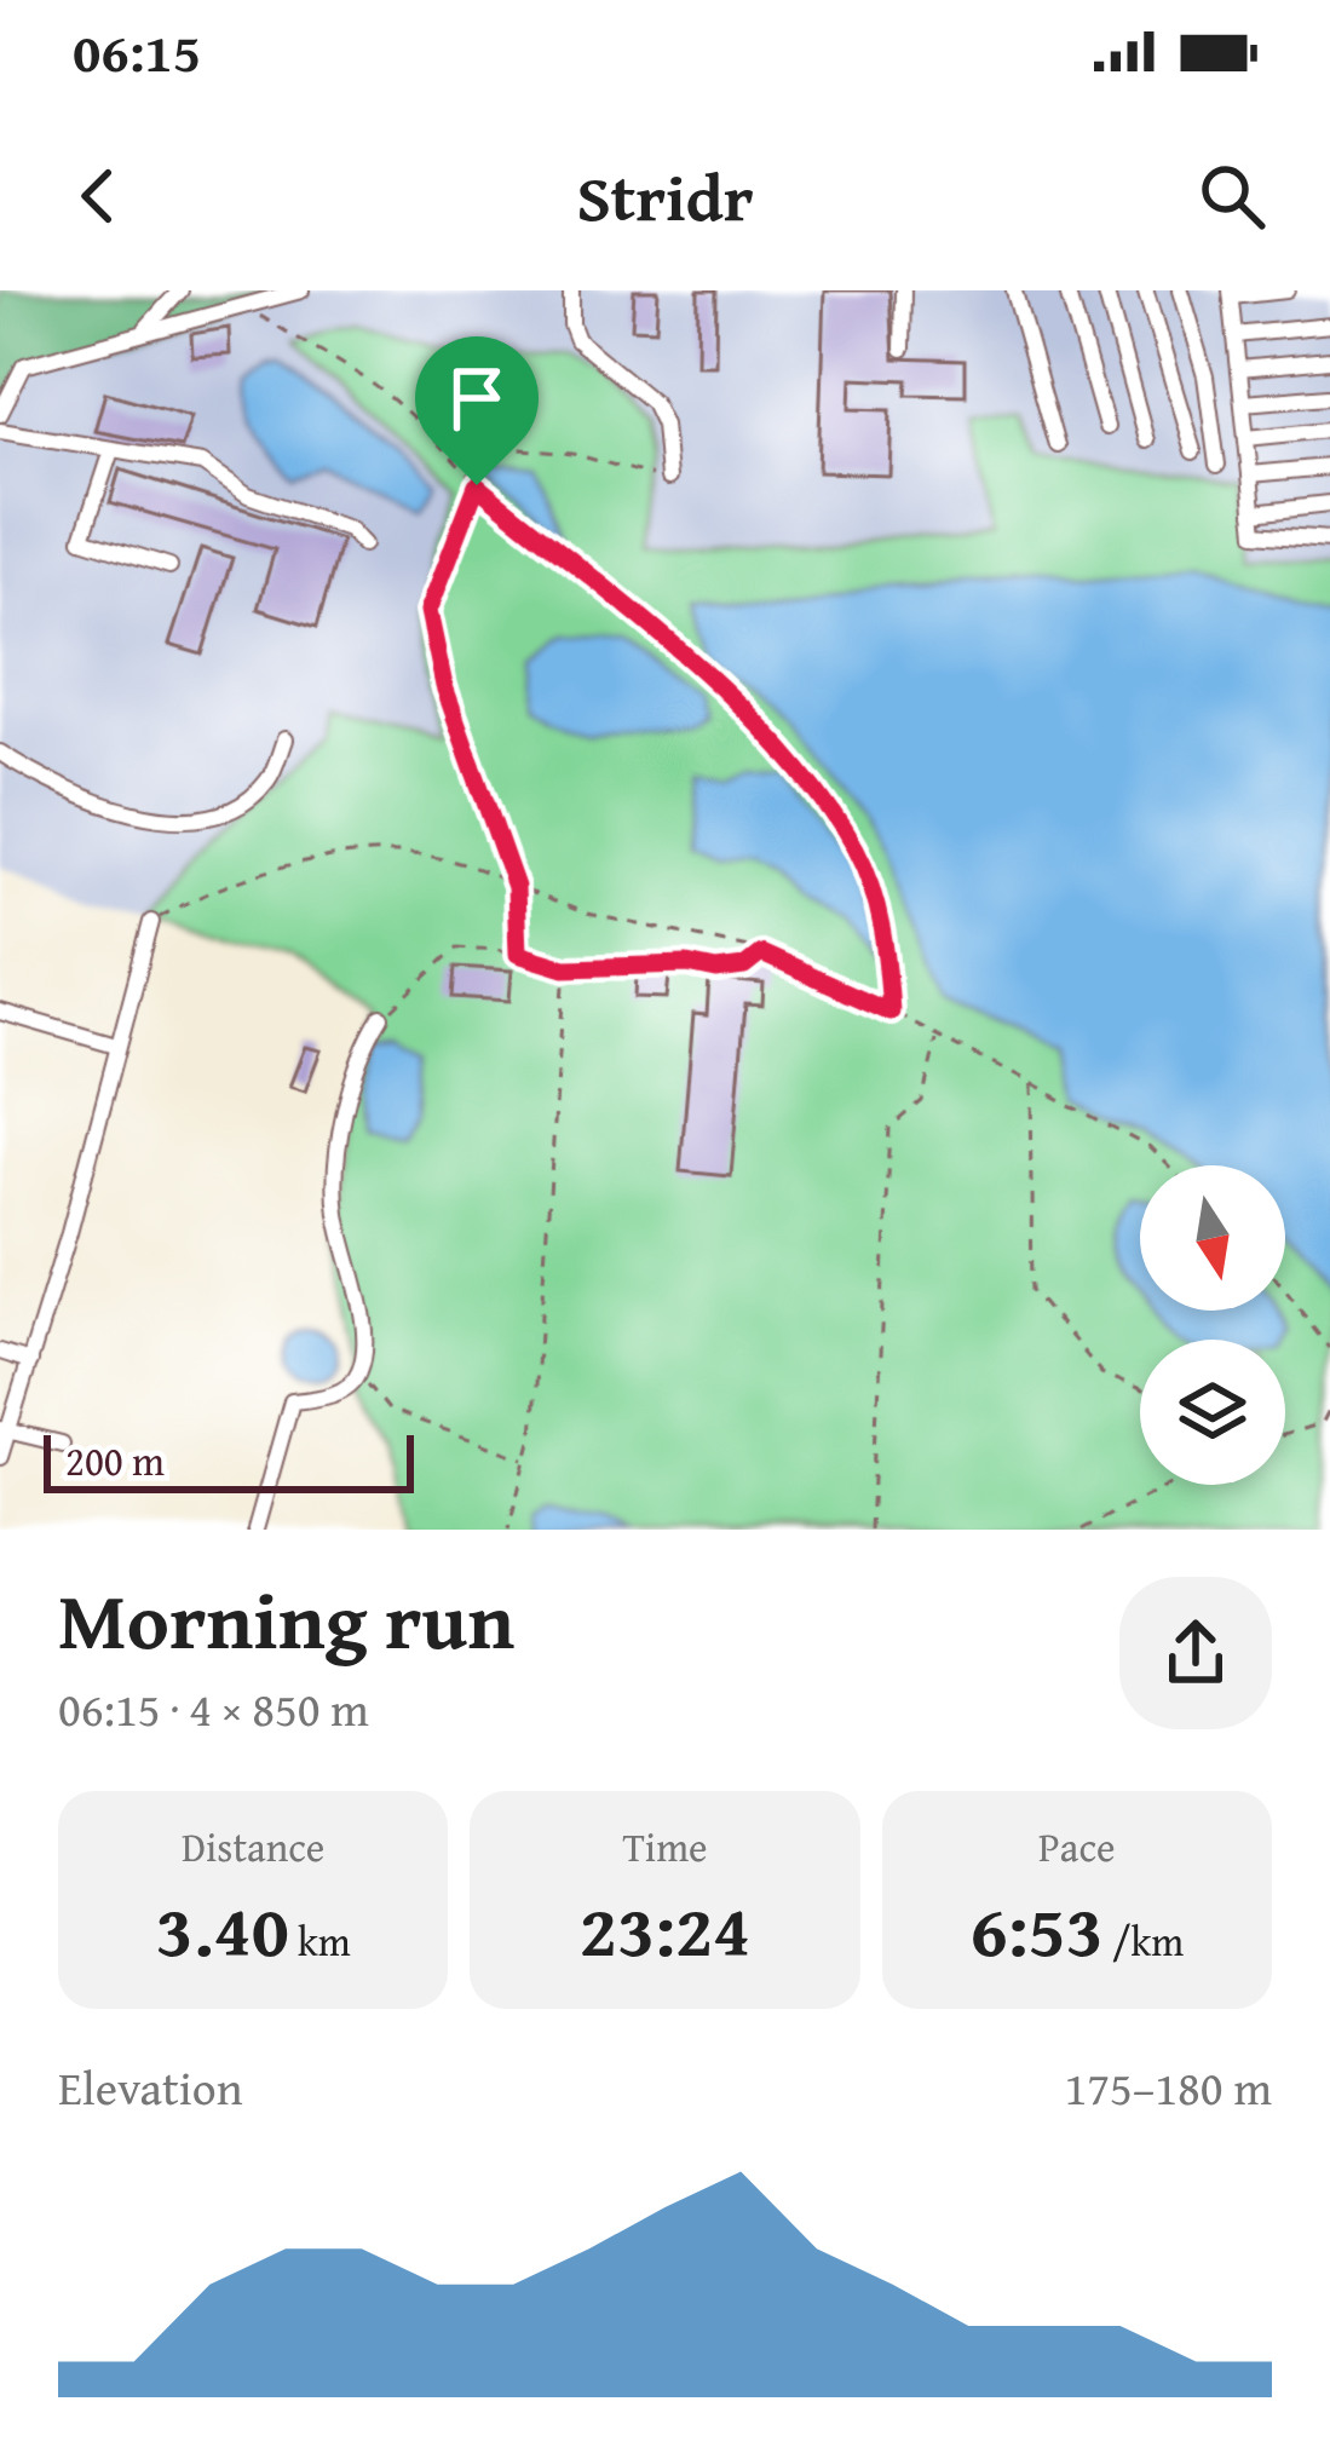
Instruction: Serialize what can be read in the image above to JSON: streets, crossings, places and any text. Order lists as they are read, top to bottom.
{
  "scale_bar": "200 m",
  "north": "bottom",
  "page": {
    "status": "06:15",
    "header": "Stridr",
    "scale": "200 m",
    "heading": ["Morning run", "06:15 · 4 × 850 m"],
    "stats": [
      ["Distance", "3.40 km"],
      ["Time", "23:24"],
      ["Pace", "6:53 /km"]
    ],
    "chart": ["Elevation", "175–180 m"]
  }
}
